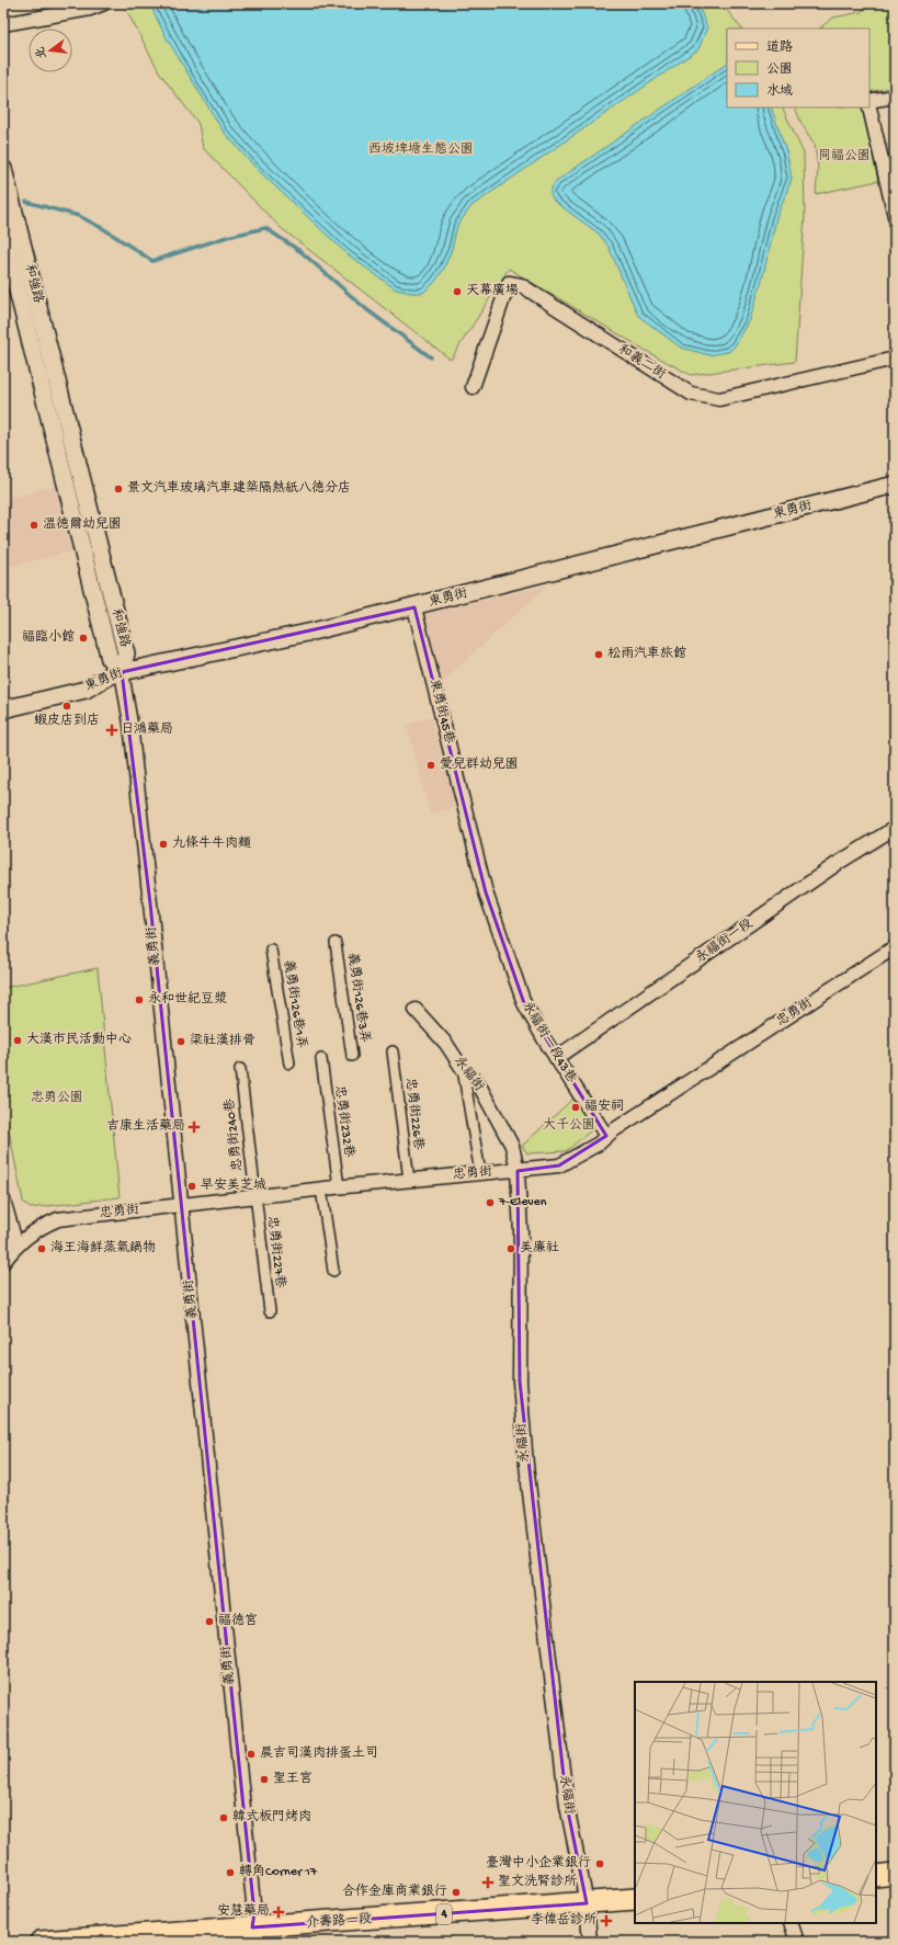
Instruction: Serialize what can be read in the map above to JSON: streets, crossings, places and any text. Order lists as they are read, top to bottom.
{
  "streets": {
    "main road": ["4", "介壽路一段"],
    "street": [
      "和強路",
      "和義二街",
      "東勇街",
      "東勇街45巷",
      "永福街一段",
      "義勇街",
      "義勇街126巷3弄",
      "義勇街126巷1弄",
      "忠勇街",
      "永福街一段43巷",
      "永福街",
      "忠勇街226巷",
      "忠勇街232巷",
      "忠勇街240巷",
      "忠勇街227巷"
    ]
  },
  "crossings": [
    ["和強路", "東勇街"],
    ["和強路", "義勇街"],
    ["東勇街", "東勇街45巷"],
    ["東勇街", "義勇街"],
    ["東勇街45巷", "永福街一段43巷"],
    ["永福街一段", "永福街一段43巷"],
    ["義勇街", "忠勇街"],
    ["義勇街", "介壽路一段"],
    ["忠勇街", "永福街一段43巷"],
    ["忠勇街", "永福街"],
    ["忠勇街", "忠勇街226巷"],
    ["忠勇街", "忠勇街232巷"],
    ["忠勇街", "忠勇街240巷"],
    ["忠勇街", "忠勇街227巷"],
    ["永福街", "介壽路一段"],
    ["忠勇街240巷", "忠勇街227巷"]
  ],
  "parks": [
    "西坡埤塘生態公園",
    "同福公園",
    "忠勇公園",
    "大千公園"
  ],
  "places": {
    "other": [
      "天幕廣場",
      "景文汽車玻璃汽車建築隔熱紙八德分店",
      "溫德爾幼兒園",
      "福臨小館",
      "松雨汽車旅館",
      "蝦皮店到店",
      "愛兒群幼兒園",
      "九條牛牛肉麵",
      "永和世紀豆漿",
      "大漢市民活動中心",
      "梁社漢排骨",
      "福安祠",
      "早安美芝城",
      "7-Eleven",
      "海王海鮮蒸氣鍋物",
      "美廉社",
      "福德宮",
      "晨吉司漢肉排蛋土司",
      "聖王宮",
      "韓式板門烤肉",
      "臺灣中小企業銀行",
      "轉角Corner 17",
      "合作金庫商業銀行"
    ],
    "health": [
      "日鴻藥局",
      "吉康生活藥局",
      "聖文洗腎診所",
      "安慧藥局",
      "李偉岳診所"
    ]
  },
  "legend": ["道路", "公園", "水域"],
  "north": "left"
}
